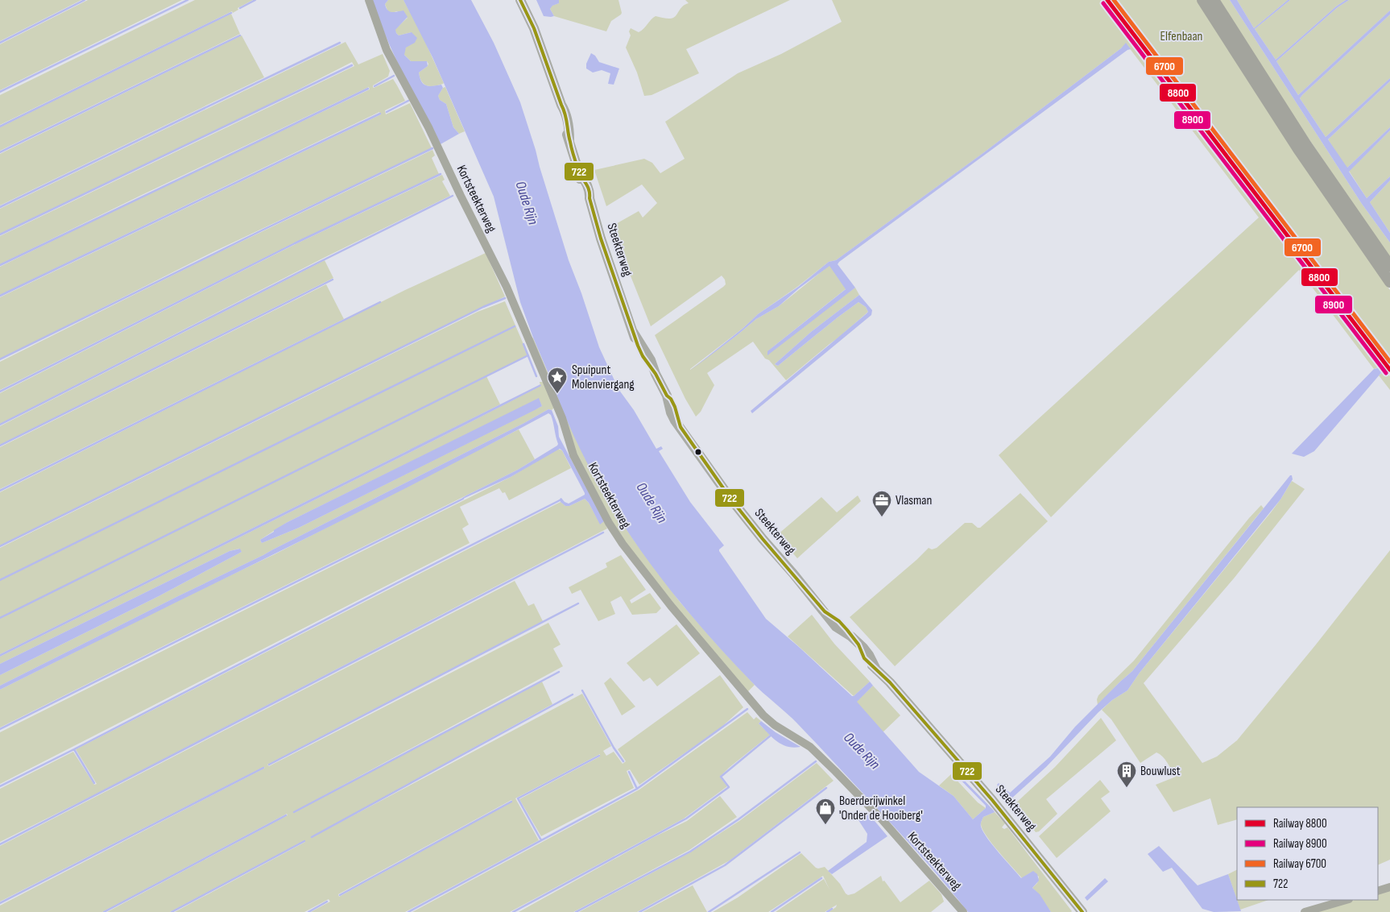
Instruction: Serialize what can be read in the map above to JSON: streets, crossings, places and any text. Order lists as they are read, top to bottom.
{
  "streets": {
    "main road": ["Steekterweg"],
    "street": ["Kortsteekterweg"]
  },
  "water": ["Oude Rijn"],
  "parks": ["Elfenbaan"],
  "places": {
    "place": ["Spuipunt Molenviergang"],
    "office": ["Vlasman"],
    "building": ["Bouwlust"],
    "shop": ["Boerderijwinkel 'Onder de Hooiberg'"]
  },
  "lines": [
    "rail line 8800",
    "rail line 6700",
    "transit line 722",
    "rail line 8900"
  ],
  "legend": [
    "Railway 8800",
    "Railway 8900",
    "Railway 6700",
    "722"
  ]
}
